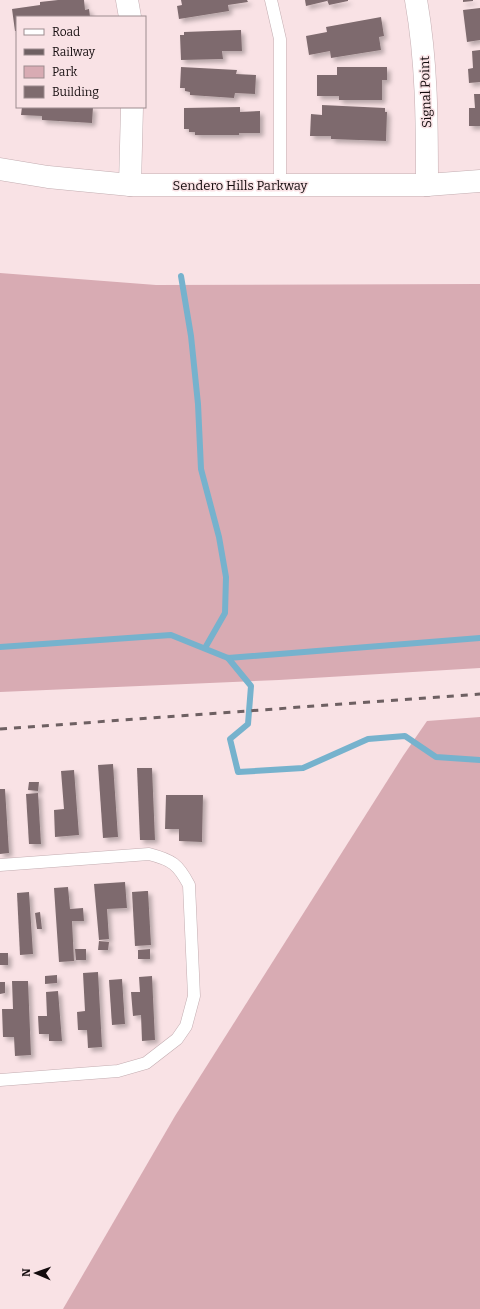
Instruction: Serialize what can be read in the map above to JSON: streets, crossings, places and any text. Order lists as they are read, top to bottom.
{
  "streets": {
    "street": ["Signal Point", "Sendero Hills Parkway"]
  },
  "crossings": [
    ["Signal Point", "Sendero Hills Parkway"]
  ],
  "legend": [
    "Road",
    "Railway",
    "Park",
    "Building"
  ],
  "north": "left"
}
